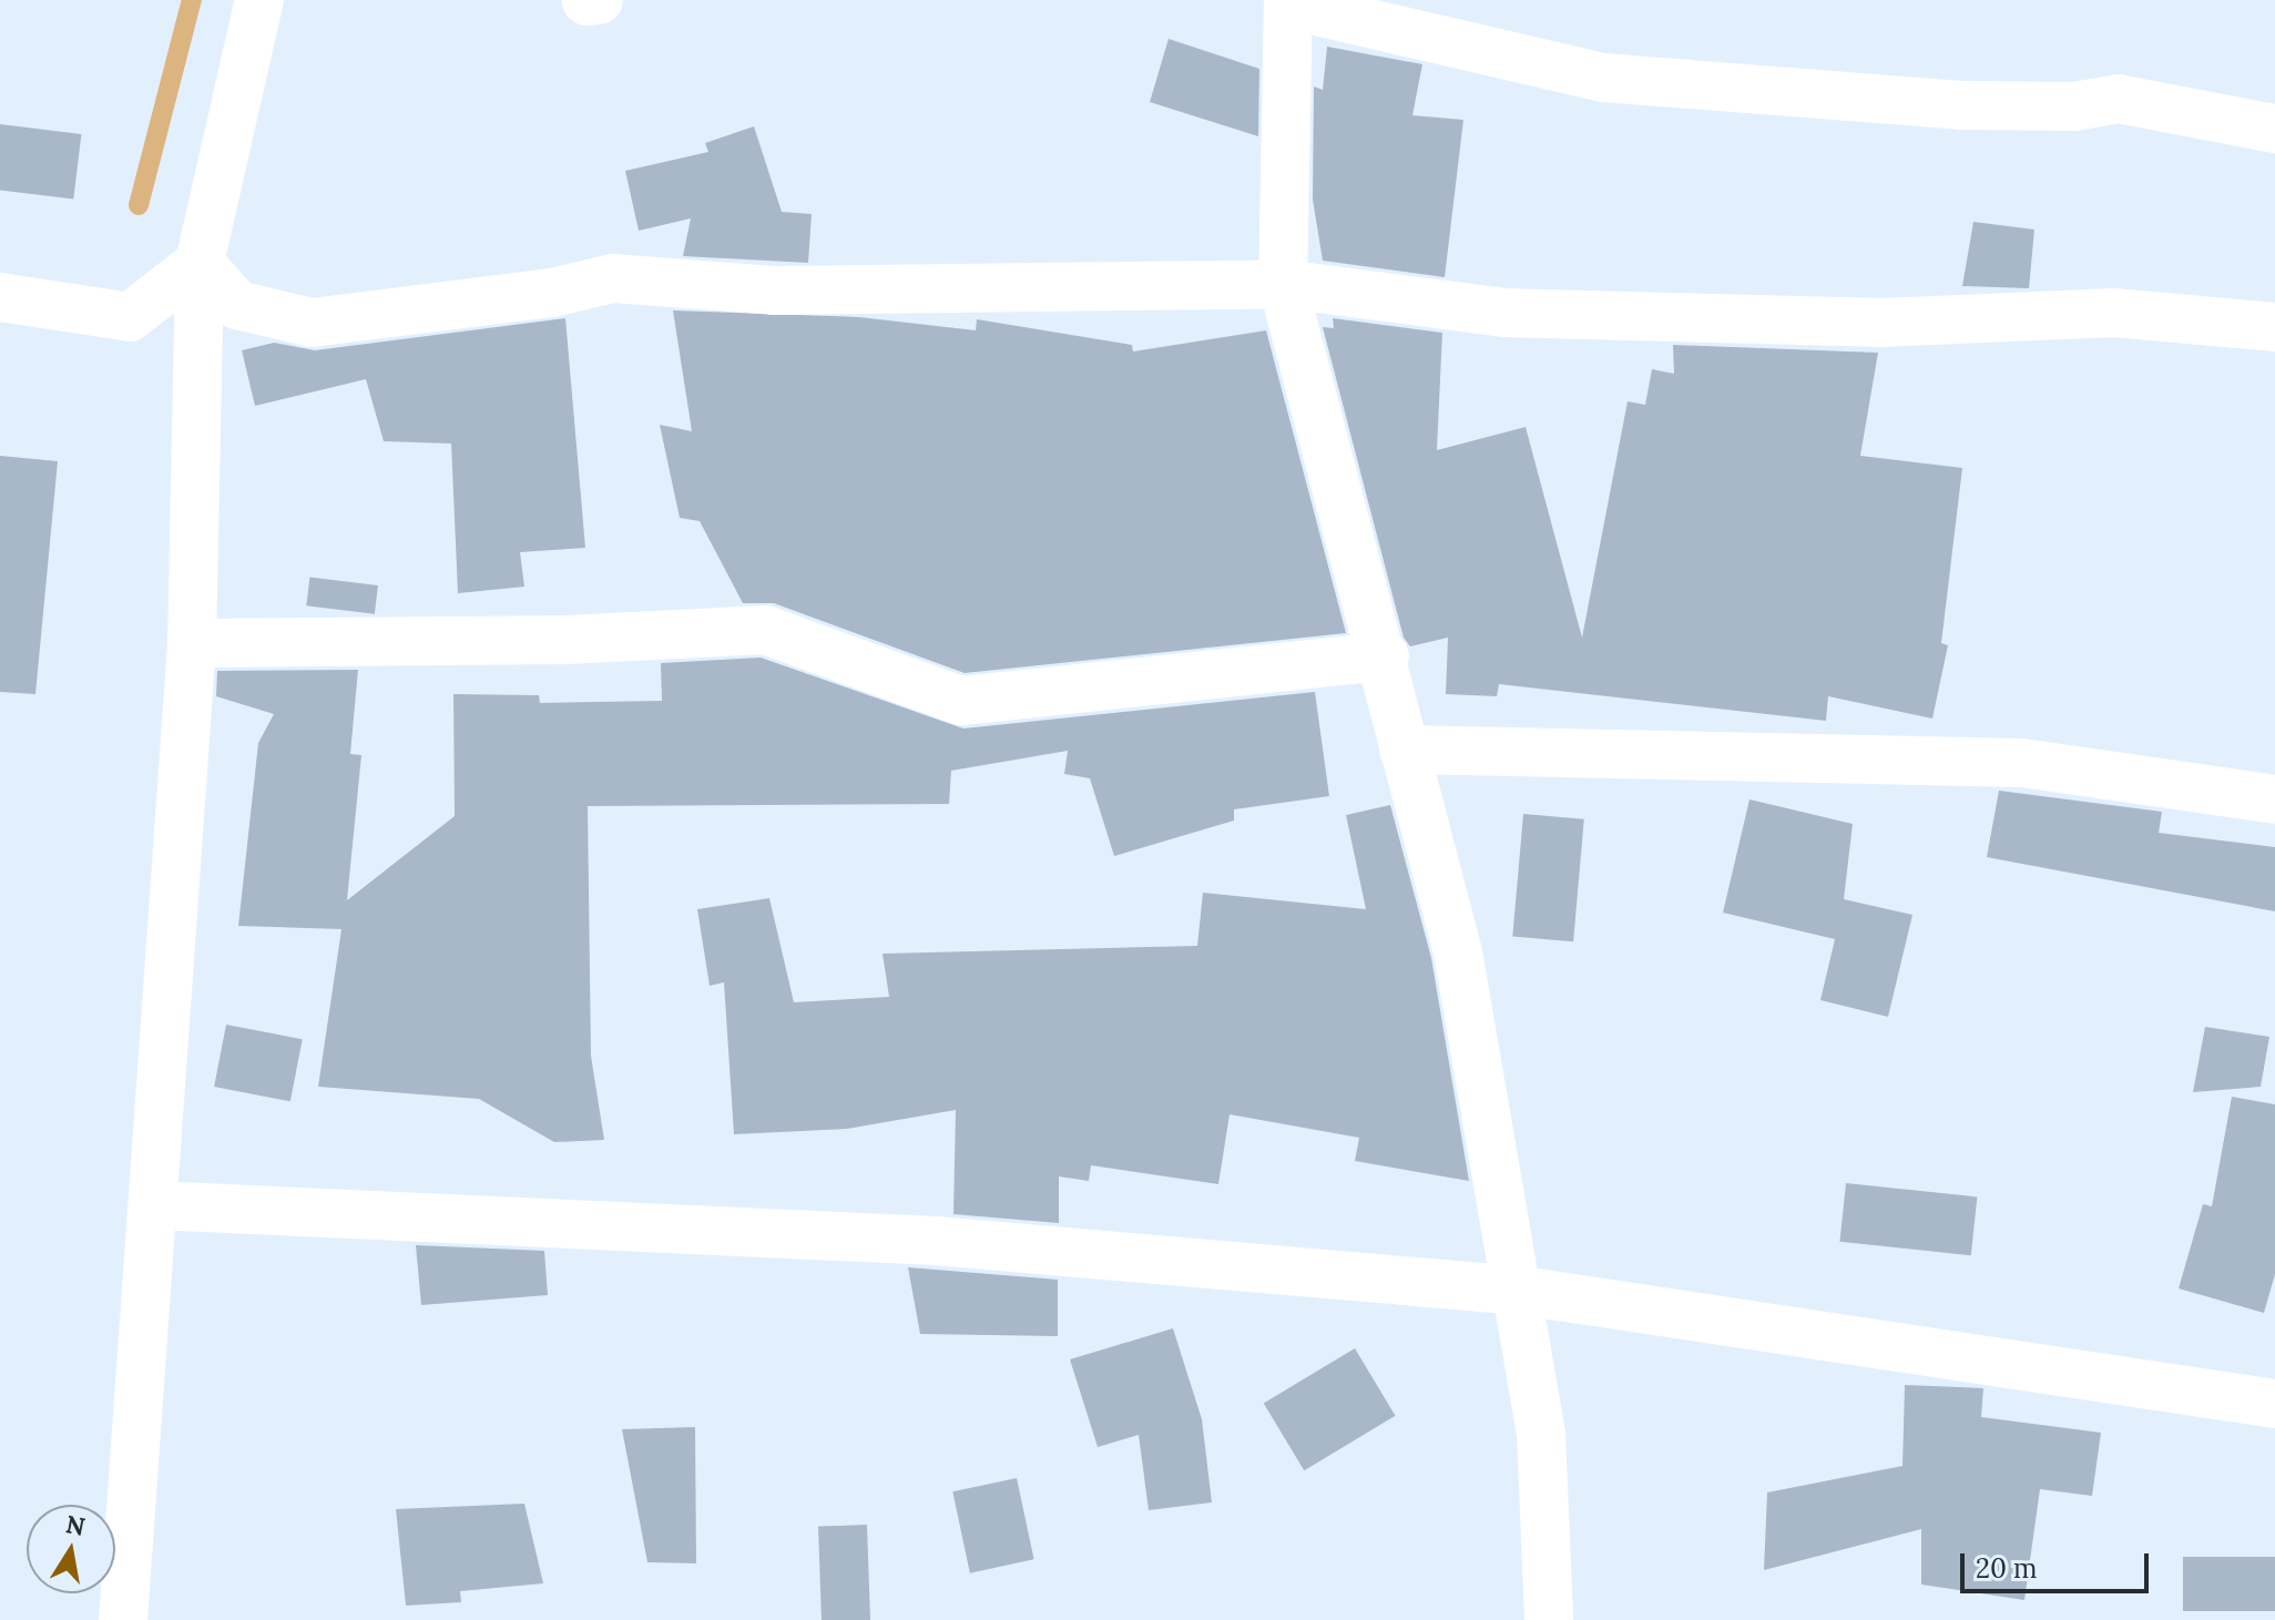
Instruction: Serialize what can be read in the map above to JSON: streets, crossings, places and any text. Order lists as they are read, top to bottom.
{
  "scale_bar": "20 m",
  "north": "top"
}
